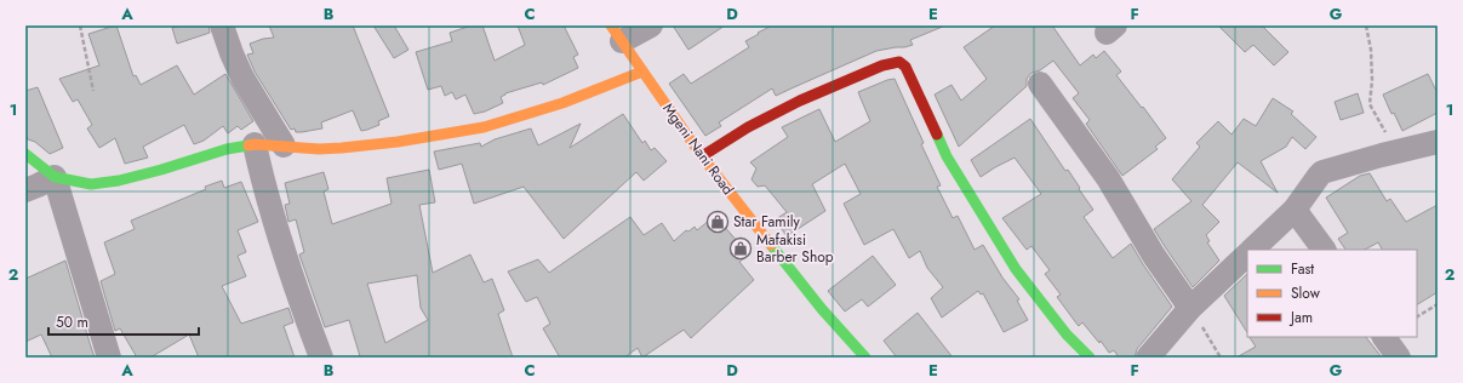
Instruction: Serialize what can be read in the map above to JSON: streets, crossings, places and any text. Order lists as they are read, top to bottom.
{
  "streets": {
    "street": ["Mgeni Nani Road"]
  },
  "places": {
    "shop": ["Star Family", "Mafakisi Barber Shop"]
  },
  "legend": ["Fast", "Slow", "Jam"],
  "scale_bar": "50 m",
  "grid": {
    "columns": [
      "A",
      "B",
      "C",
      "D",
      "E",
      "F",
      "G"
    ],
    "rows": ["1", "2"]
  }
}
